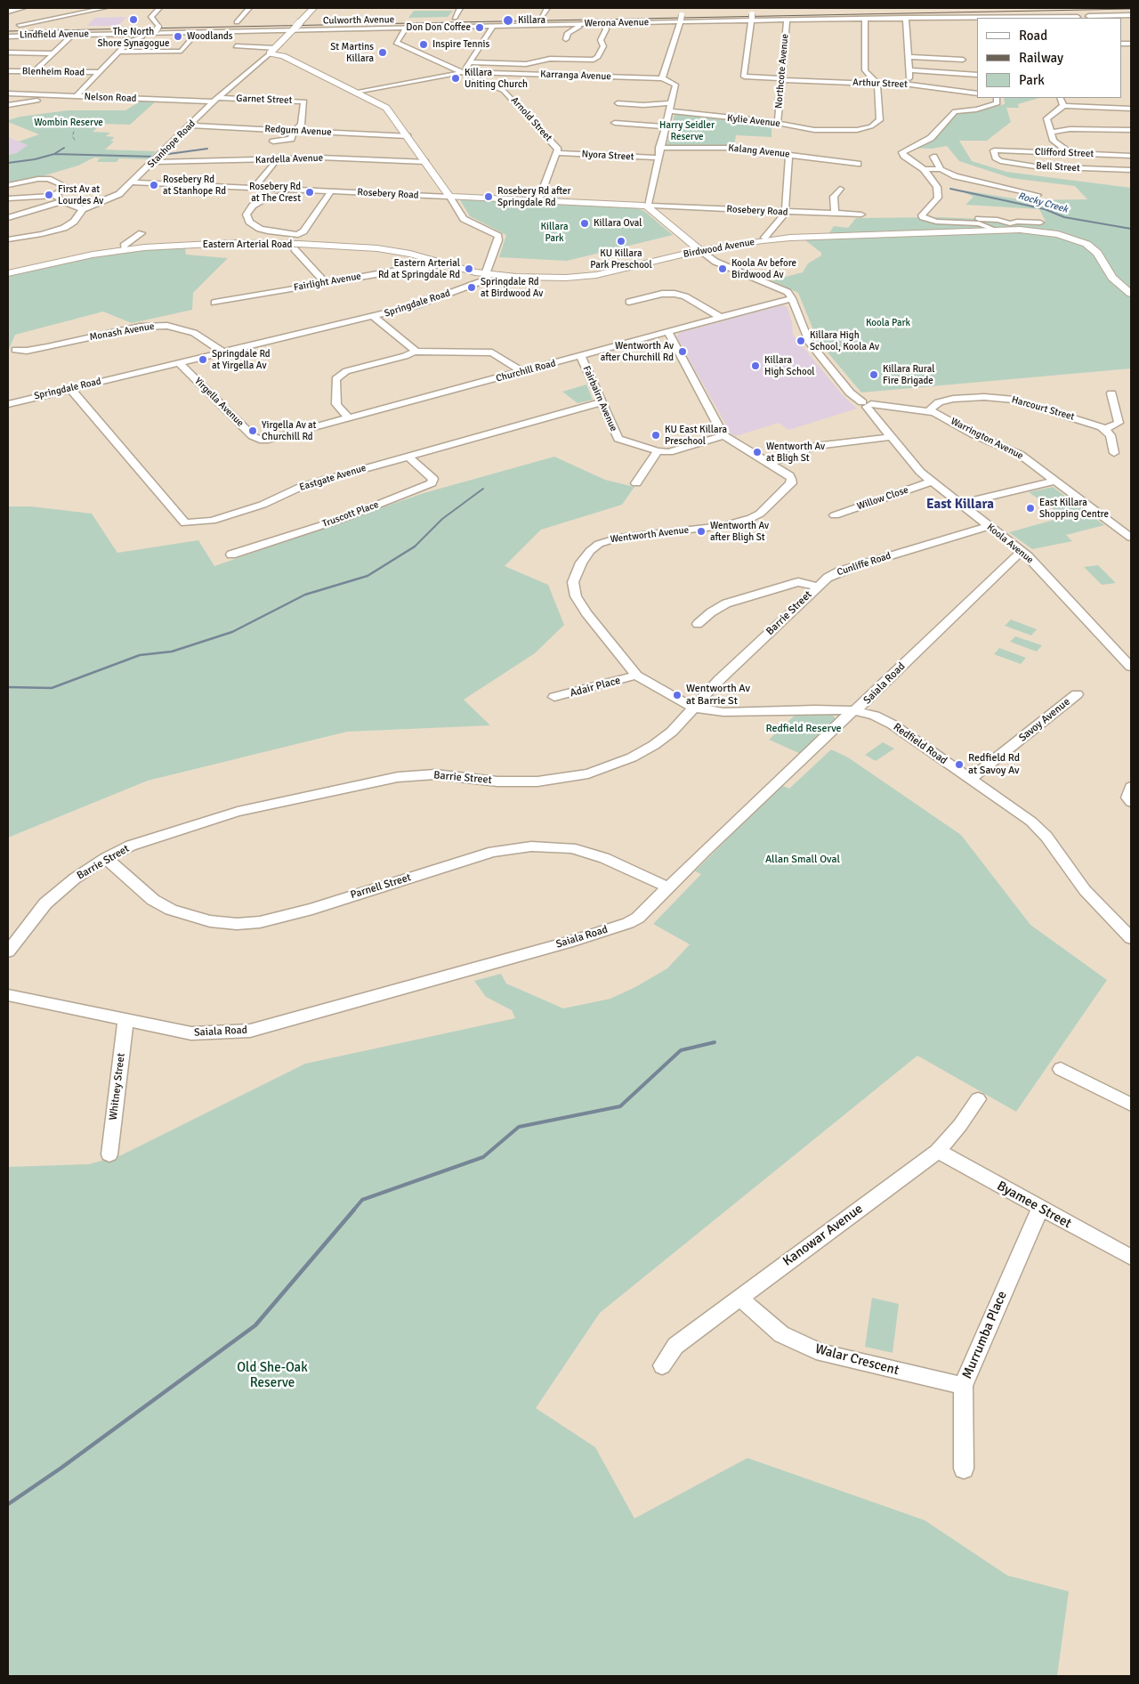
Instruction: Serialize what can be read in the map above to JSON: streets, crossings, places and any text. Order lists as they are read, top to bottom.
{
  "streets": {
    "main road": [
      "Stanhope Road",
      "Rosebery Road",
      "Eastern Arterial Road",
      "Birdwood Avenue"
    ],
    "street": [
      "Culworth Avenue",
      "Werona Avenue",
      "Lindfield Avenue",
      "Northcote Avenue",
      "Blenheim Road",
      "Karranga Avenue",
      "Arthur Street",
      "Nelson Road",
      "Garnet Street",
      "Arnold Street",
      "Kylie Avenue",
      "Redgum Avenue",
      "Kalang Avenue",
      "Clifford Street",
      "Nyora Street",
      "Kardella Avenue",
      "Bell Street",
      "Fairlight Avenue",
      "Springdale Road",
      "Monash Avenue",
      "Churchill Road",
      "Fairbairn Avenue",
      "Yirgella Avenue",
      "Harcourt Street",
      "Warrington Avenue",
      "Eastgate Avenue",
      "Willow Close",
      "Truscott Place",
      "Wentworth Avenue",
      "Koola Avenue",
      "Cunliffe Road",
      "Barrie Street",
      "Saiala Road",
      "Adair Place",
      "Savoy Avenue",
      "Redfield Road",
      "Parnell Street",
      "Whitney Street",
      "Byamee Street",
      "Kanowar Avenue",
      "Murrumba Place",
      "Walar Crescent"
    ]
  },
  "crossings": [
    ["Culworth Avenue", "Werona Avenue"],
    ["Culworth Avenue", "Stanhope Road"],
    ["Werona Avenue", "Lindfield Avenue"],
    ["Werona Avenue", "Northcote Avenue"],
    ["Werona Avenue", "Arthur Street"],
    ["Werona Avenue", "Arnold Street"],
    ["Werona Avenue", "Stanhope Road"],
    ["Northcote Avenue", "Arthur Street"],
    ["Northcote Avenue", "Kylie Avenue"],
    ["Karranga Avenue", "Arnold Street"],
    ["Arthur Street", "Kylie Avenue"],
    ["Nelson Road", "Garnet Street"],
    ["Nelson Road", "Stanhope Road"],
    ["Garnet Street", "Redgum Avenue"],
    ["Garnet Street", "Stanhope Road"],
    ["Arnold Street", "Nyora Street"],
    ["Arnold Street", "Rosebery Road"],
    ["Redgum Avenue", "Stanhope Road"],
    ["Stanhope Road", "Kardella Avenue"],
    ["Stanhope Road", "Rosebery Road"],
    ["Clifford Street", "Bell Street"],
    ["Eastern Arterial Road", "Birdwood Avenue"],
    ["Eastern Arterial Road", "Fairlight Avenue"],
    ["Eastern Arterial Road", "Springdale Road"],
    ["Birdwood Avenue", "Springdale Road"],
    ["Springdale Road", "Monash Avenue"],
    ["Springdale Road", "Yirgella Avenue"],
    ["Springdale Road", "Eastgate Avenue"],
    ["Churchill Road", "Fairbairn Avenue"],
    ["Churchill Road", "Yirgella Avenue"],
    ["Churchill Road", "Koola Avenue"],
    ["Fairbairn Avenue", "Eastgate Avenue"],
    ["Fairbairn Avenue", "Wentworth Avenue"],
    ["Harcourt Street", "Warrington Avenue"],
    ["Warrington Avenue", "Koola Avenue"],
    ["Eastgate Avenue", "Truscott Place"],
    ["Willow Close", "Koola Avenue"],
    ["Wentworth Avenue", "Barrie Street"],
    ["Wentworth Avenue", "Adair Place"],
    ["Wentworth Avenue", "Redfield Road"],
    ["Koola Avenue", "Cunliffe Road"],
    ["Koola Avenue", "Saiala Road"],
    ["Cunliffe Road", "Barrie Street"],
    ["Barrie Street", "Redfield Road"],
    ["Barrie Street", "Parnell Street"],
    ["Saiala Road", "Redfield Road"],
    ["Saiala Road", "Parnell Street"],
    ["Saiala Road", "Whitney Street"],
    ["Savoy Avenue", "Redfield Road"],
    ["Byamee Street", "Kanowar Avenue"],
    ["Byamee Street", "Murrumba Place"],
    ["Kanowar Avenue", "Walar Crescent"],
    ["Murrumba Place", "Walar Crescent"]
  ],
  "districts": ["East Killara"],
  "water": ["Rocky Creek"],
  "parks": [
    "Wombin Reserve",
    "Harry Seidler Reserve",
    "Killara Park",
    "Koola Park",
    "Redfield Reserve",
    "Allan Small Oval",
    "Old She-Oak Reserve"
  ],
  "places": [
    "The North Shore Synagogue",
    "Killara",
    "Don Don Coffee",
    "Woodlands",
    "Inspire Tennis",
    "St Martins Killara",
    "Killara Uniting Church",
    "Rosebery Rd at Stanhope Rd",
    "Rosebery Rd at The Crest",
    "First Av at Lourdes Av",
    "Rosebery Rd after Springdale Rd",
    "Killara Oval",
    "KU Killara Park Preschool",
    "Eastern Arterial Rd at Springdale Rd",
    "Koola Av before Birdwood Av",
    "Springdale Rd at Birdwood Av",
    "Killara High School, Koola Av",
    "Wentworth Av after Churchill Rd",
    "Springdale Rd at Yirgella Av",
    "Killara High School",
    "Killara Rural Fire Brigade",
    "Yirgella Av at Churchill Rd",
    "KU East Killara Preschool",
    "Wentworth Av at Bligh St",
    "East Killara Shopping Centre",
    "Wentworth Av after Bligh St",
    "Wentworth Av at Barrie St",
    "Redfield Rd at Savoy Av"
  ],
  "legend": ["Road", "Railway", "Park"]
}
